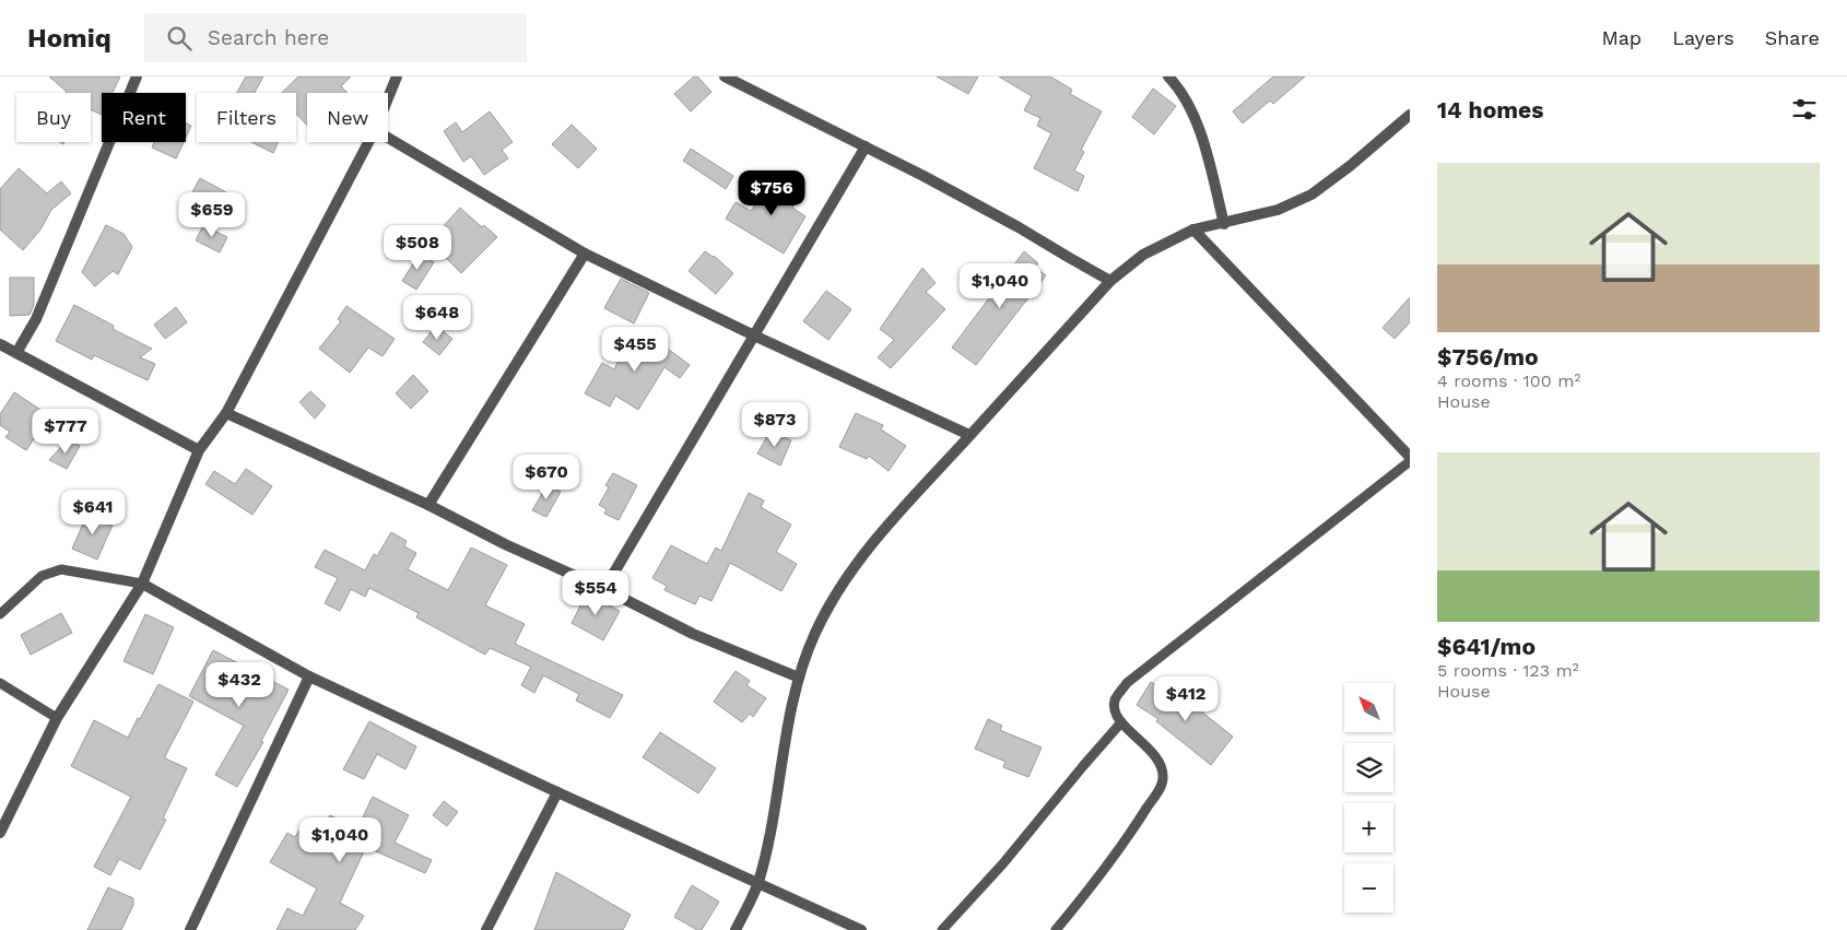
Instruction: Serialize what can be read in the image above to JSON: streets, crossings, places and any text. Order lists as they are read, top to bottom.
{
  "north": "top left",
  "page": {
    "header": "Homiq",
    "search": "Search here",
    "nav": ["Map", "Layers", "Share"],
    "heading": "14 homes",
    "chip": [
      "Buy",
      "Rent",
      "Filters",
      "New"
    ],
    "list": [
      {
        "name": "$756/mo",
        "note": "4 rooms · 100 m² · House"
      },
      {
        "name": "$641/mo",
        "note": "5 rooms · 123 m² · House"
      }
    ],
    "price": [
      "$756",
      "$659",
      "$508",
      "$1,040",
      "$648",
      "$455",
      "$873",
      "$777",
      "$670",
      "$641",
      "$554",
      "$432",
      "$412",
      "$1,040"
    ],
    "map_buttons": ["+", "−"]
  }
}
